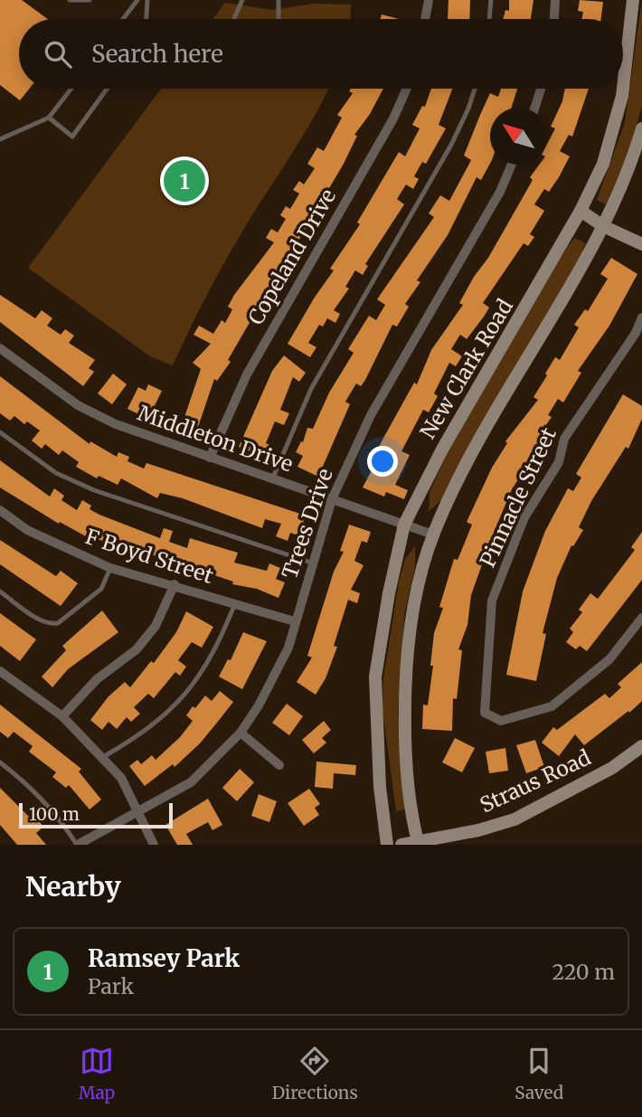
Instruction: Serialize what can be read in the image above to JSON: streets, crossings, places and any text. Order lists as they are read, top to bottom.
{
  "streets": {
    "main road": ["New Clark Road", "Straus Road"],
    "street": [
      "Copeland Drive",
      "Middleton Drive",
      "Pinnacle Street",
      "Trees Drive",
      "F Boyd Street"
    ]
  },
  "crossings": [
    ["Copeland Drive", "Middleton Drive"],
    ["New Clark Road", "Middleton Drive"],
    ["Middleton Drive", "Trees Drive"],
    ["Trees Drive", "F Boyd Street"]
  ],
  "scale_bar": "100 m",
  "north": "top left",
  "page": {
    "search": "Search here",
    "pins": "1",
    "scale": "100 m",
    "heading": "Nearby",
    "list": [
      {
        "mark": "1",
        "name": "Ramsey Park",
        "note": "Park",
        "value": "220 m"
      }
    ],
    "nav": ["Map", "Directions", "Saved"]
  }
}
